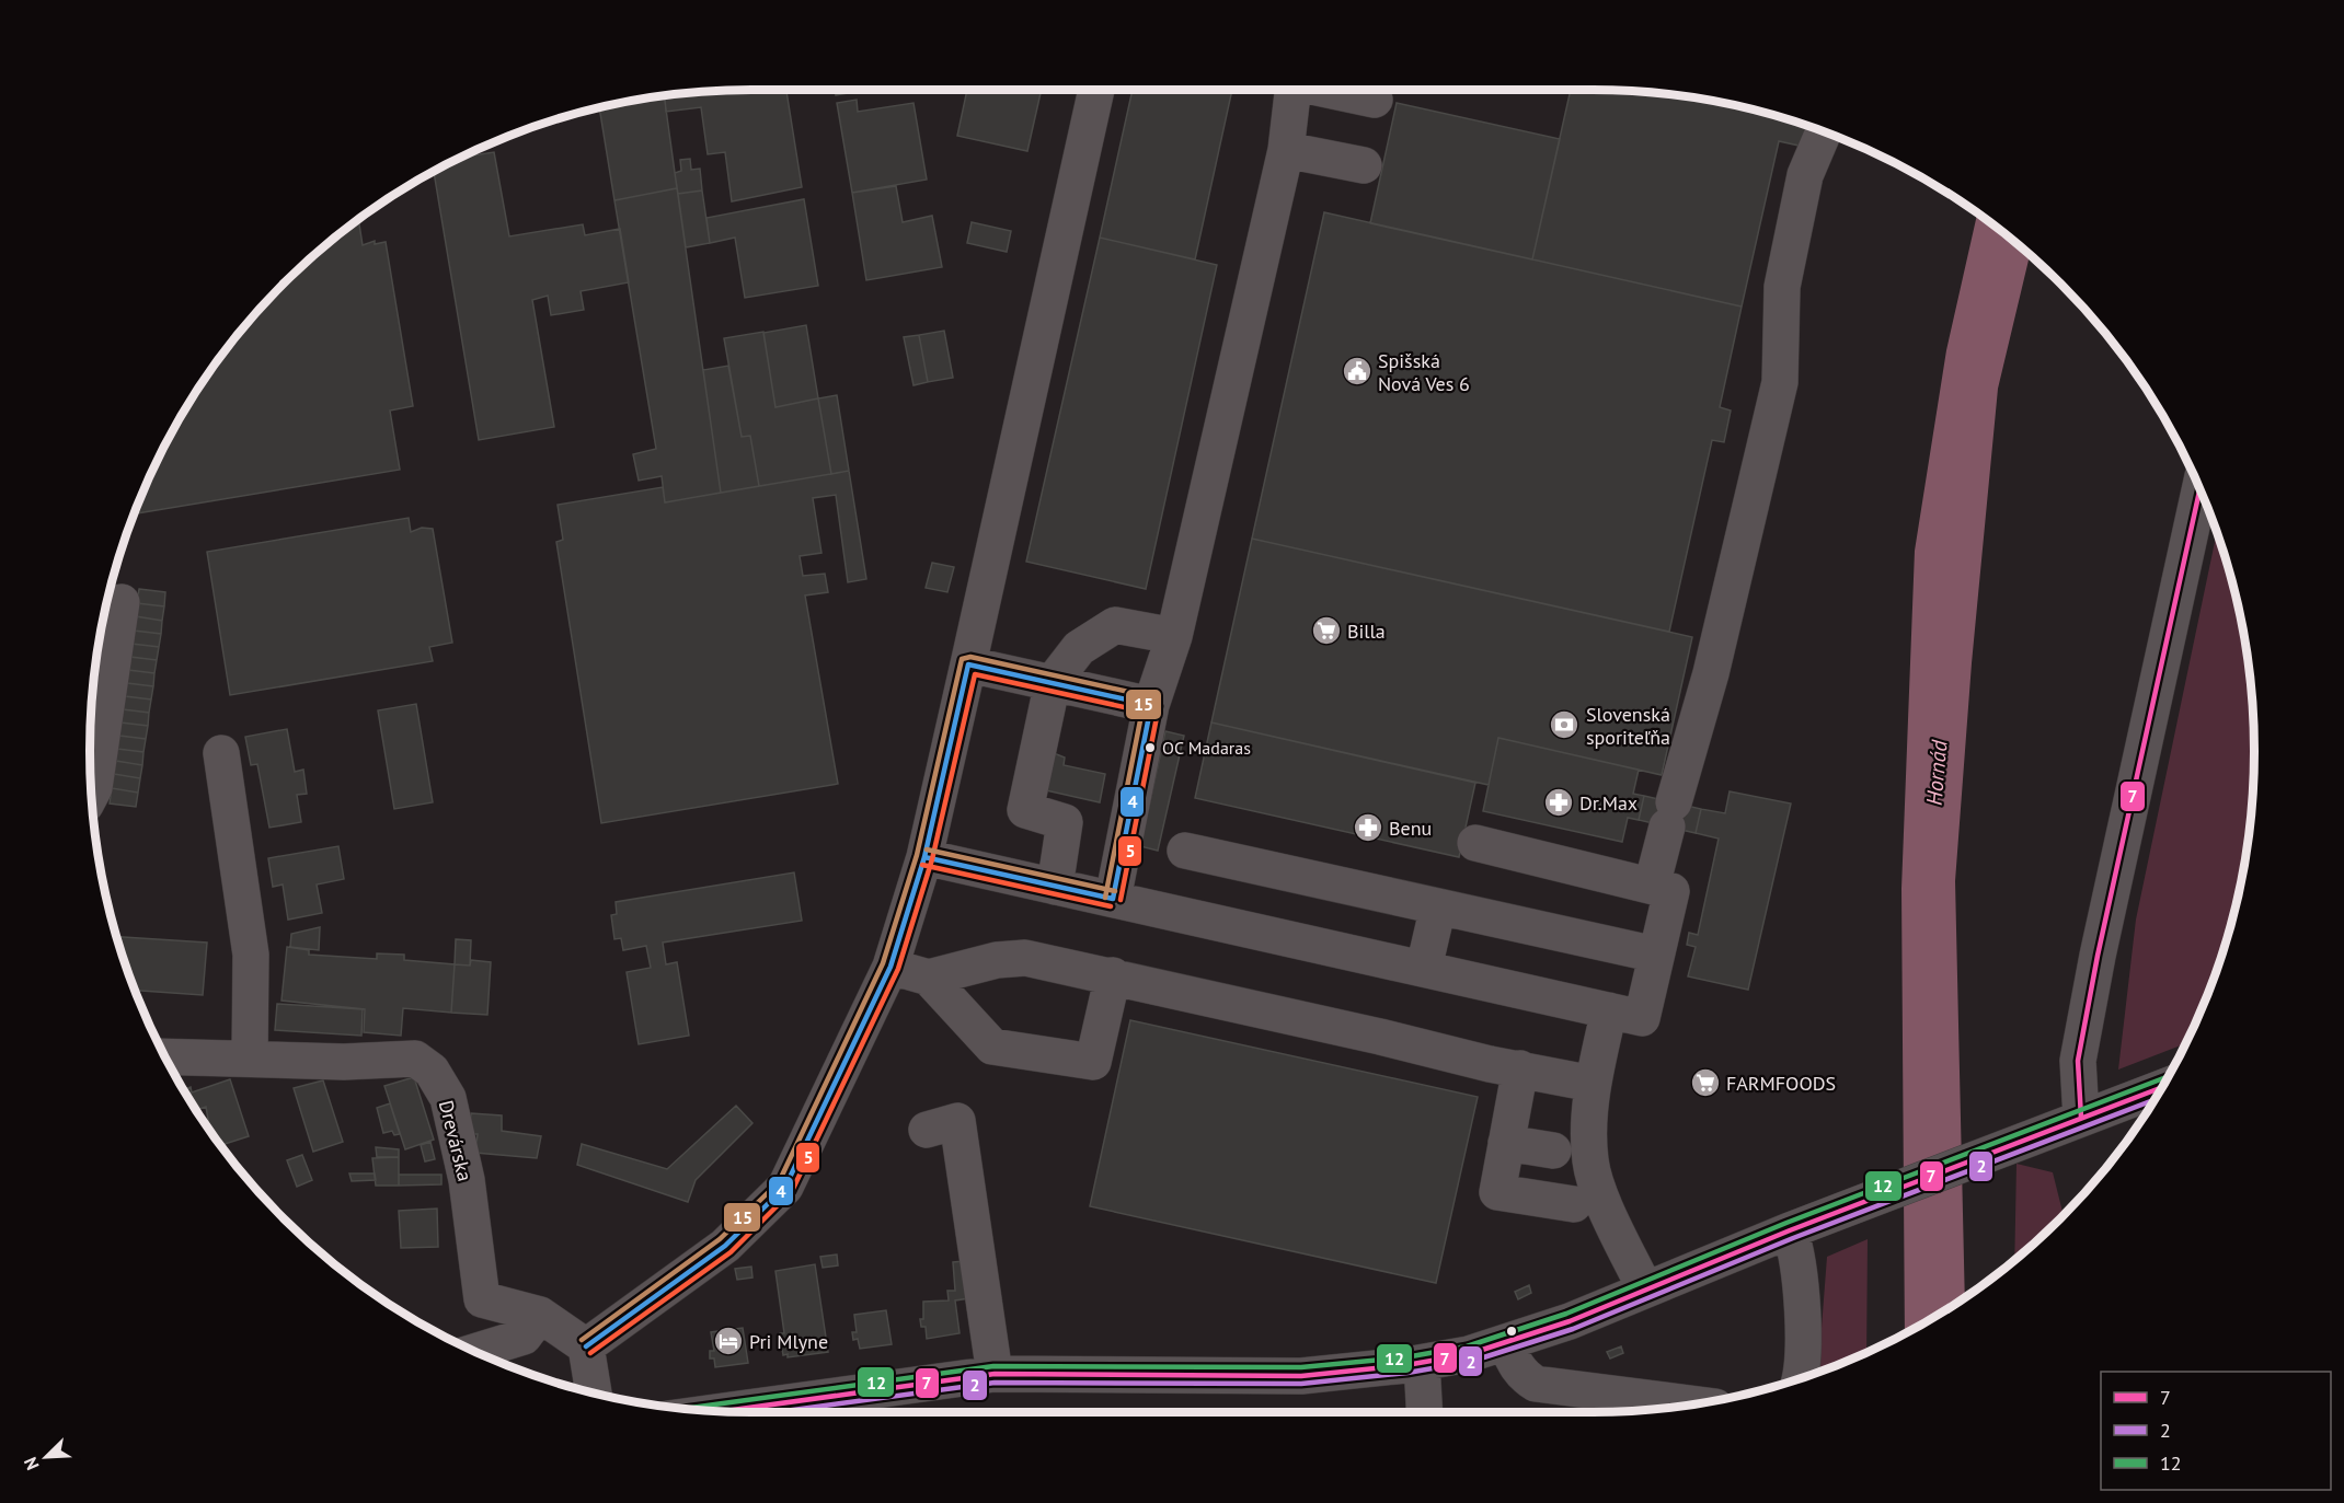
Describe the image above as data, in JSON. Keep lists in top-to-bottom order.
{
  "streets": {
    "street": ["Drevárska"]
  },
  "water": ["Hornád"],
  "places": {
    "public building": ["Spišská Nová Ves 6"],
    "supermarket": ["Billa", "FARMFOODS"],
    "bank": ["Slovenská sporiteľňa"],
    "other": ["OC Madaras"],
    "pharmacy": ["Dr.Max", "Benu"],
    "hotel": ["Pri Mlyne"]
  },
  "lines": [
    "transit line 7",
    "transit line 15",
    "transit line 4",
    "transit line 5",
    "transit line 12",
    "transit line 2"
  ],
  "legend": ["7", "2", "12"],
  "north": "bottom left"
}
